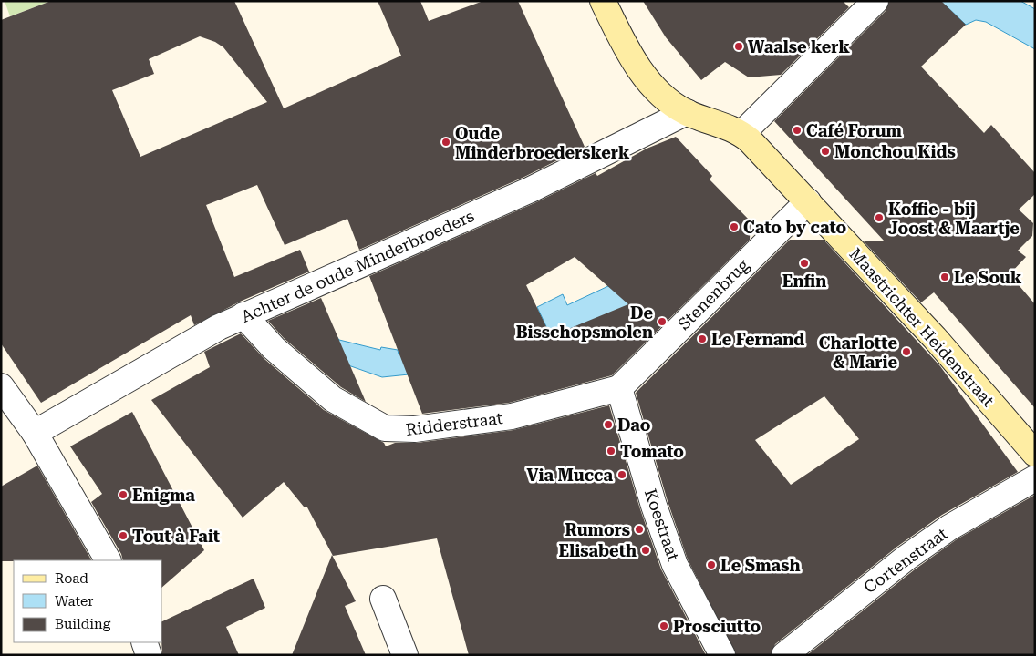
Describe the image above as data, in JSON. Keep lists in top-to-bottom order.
{
  "streets": {
    "street": [
      "Achter de oude Minderbroeders",
      "Stenenbrug",
      "Maastrichter Heidenstraat",
      "Ridderstraat",
      "Koestraat",
      "Cortenstraat"
    ]
  },
  "crossings": [
    ["Achter de oude Minderbroeders", "Ridderstraat"],
    ["Stenenbrug", "Maastrichter Heidenstraat"],
    ["Stenenbrug", "Ridderstraat"],
    ["Stenenbrug", "Koestraat"],
    ["Ridderstraat", "Koestraat"]
  ],
  "places": [
    "Waalse kerk",
    "Café Forum",
    "Oude Minderbroederskerk",
    "Monchou Kids",
    "Koffie - bij Joost & Maartje",
    "Cato by cato",
    "Enfin",
    "Le Souk",
    "De Bisschopsmolen",
    "Le Fernand",
    "Charlotte & Marie",
    "Dao",
    "Tomato",
    "Via Mucca",
    "Enigma",
    "Rumors",
    "Tout à Fait",
    "Elisabeth",
    "Le Smash",
    "Prosciutto"
  ],
  "legend": ["Road", "Water", "Building"]
}
